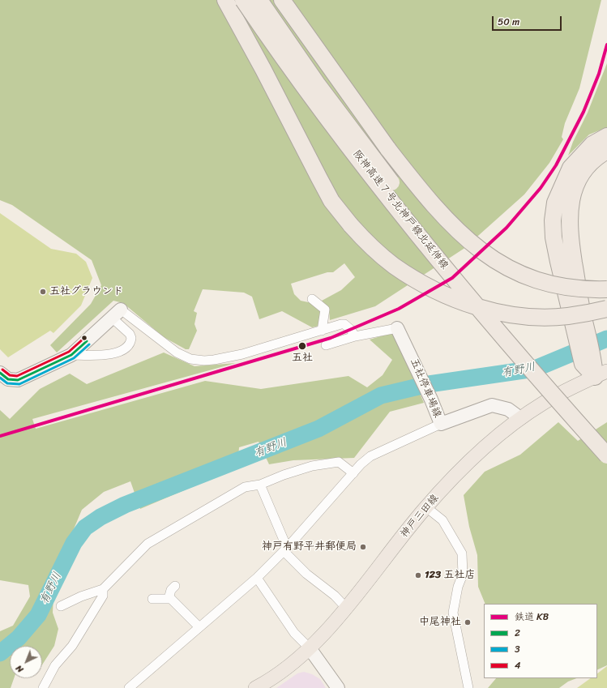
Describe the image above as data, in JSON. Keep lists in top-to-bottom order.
{
  "streets": {
    "highway": ["阪神高速７号北神戸線北延伸線"],
    "main road": ["五社停車場線", "神戸三田線"]
  },
  "crossings": [
    ["五社停車場線", "神戸三田線"]
  ],
  "water": ["有野川"],
  "places": [
    "五社グラウンド",
    "五社",
    "神戸有野平井郵便局",
    "123 五社店",
    "中尾神社"
  ],
  "lines": [
    "rail line KB",
    "transit line 4",
    "transit line 2",
    "transit line 3"
  ],
  "legend": [
    "鉄道 KB",
    "2",
    "3",
    "4"
  ],
  "scale_bar": "50 m",
  "north": "bottom left"
}
